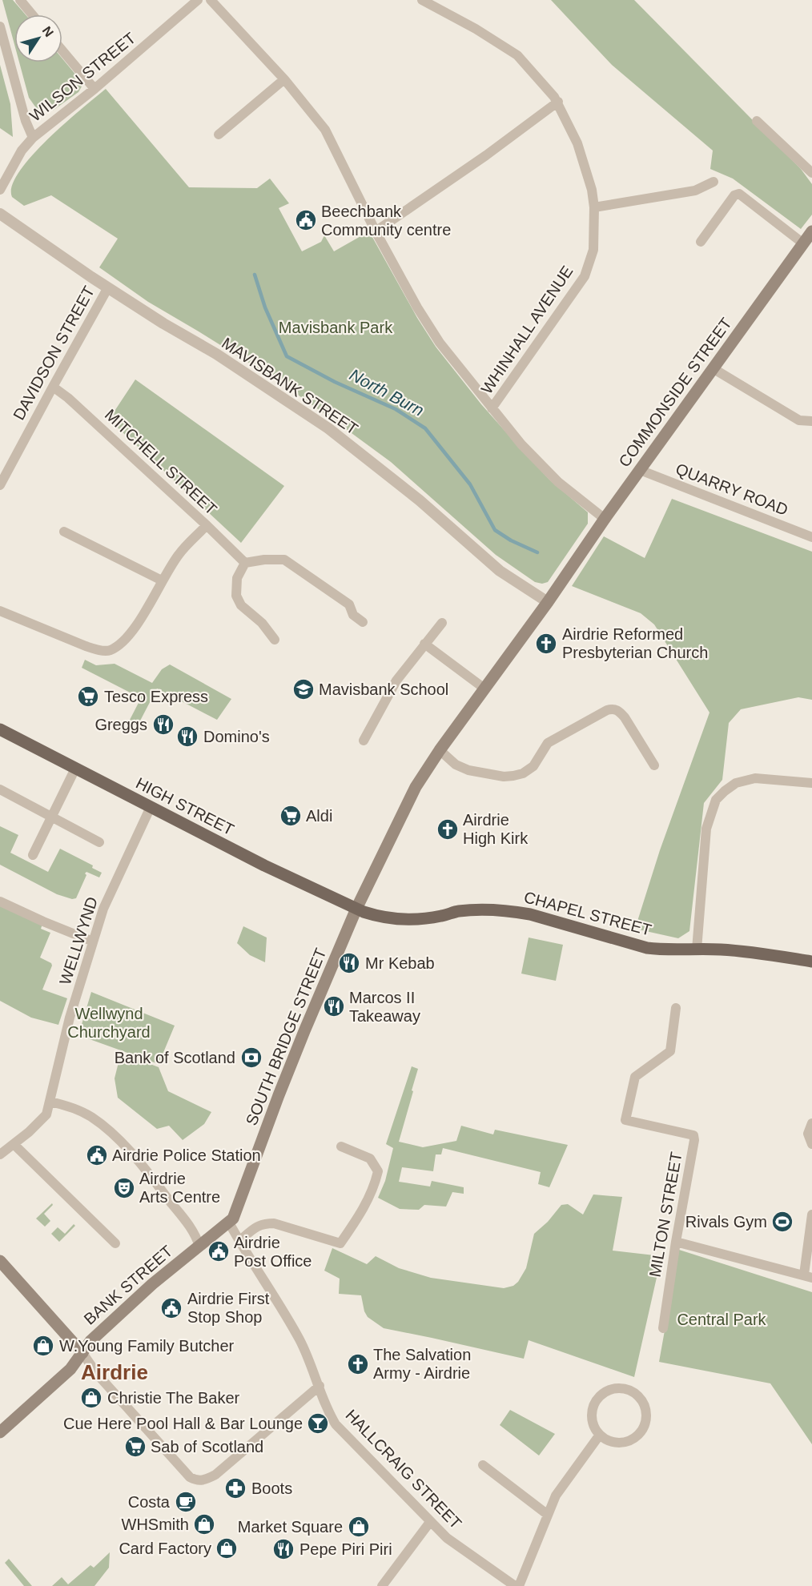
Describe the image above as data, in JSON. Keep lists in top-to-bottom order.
{
  "streets": {
    "main road": [
      "COMMONSIDE STREET",
      "HIGH STREET",
      "CHAPEL STREET",
      "SOUTH BRIDGE STREET",
      "BANK STREET"
    ],
    "street": [
      "WILSON STREET",
      "WHINHALL AVENUE",
      "DAVIDSON STREET",
      "MAVISBANK STREET",
      "MITCHELL STREET",
      "QUARRY ROAD",
      "WELLWYND",
      "MILTON STREET",
      "HALLCRAIG STREET"
    ]
  },
  "crossings": [
    ["DAVIDSON STREET", "MAVISBANK STREET"],
    ["DAVIDSON STREET", "MITCHELL STREET"],
    ["MAVISBANK STREET", "COMMONSIDE STREET"],
    ["COMMONSIDE STREET", "QUARRY ROAD"],
    ["COMMONSIDE STREET", "SOUTH BRIDGE STREET"],
    ["HIGH STREET", "CHAPEL STREET"],
    ["HIGH STREET", "WELLWYND"],
    ["HIGH STREET", "SOUTH BRIDGE STREET"],
    ["SOUTH BRIDGE STREET", "BANK STREET"],
    ["SOUTH BRIDGE STREET", "HALLCRAIG STREET"]
  ],
  "districts": ["Airdrie"],
  "water": ["North Burn"],
  "parks": ["Mavisbank Park", "Wellwynd Churchyard", "Central Park"],
  "places": {
    "public building": [
      "Beechbank Community centre",
      "Airdrie Police Station",
      "Airdrie Post Office",
      "Airdrie First Stop Shop"
    ],
    "church": ["Airdrie Reformed Presbyterian Church", "Airdrie High Kirk", "The Salvation Army - Airdrie"],
    "school or university": ["Mavisbank School"],
    "supermarket": ["Tesco Express", "Aldi", "Sab of Scotland"],
    "restaurant": [
      "Greggs",
      "Domino's",
      "Mr Kebab",
      "Marcos II Takeaway",
      "Pepe Piri Piri"
    ],
    "bank": ["Bank of Scotland"],
    "theatre": ["Airdrie Arts Centre"],
    "sports": ["Rivals Gym"],
    "shop": [
      "W.Young Family Butcher",
      "Christie The Baker",
      "WHSmith",
      "Market Square",
      "Card Factory"
    ],
    "bar": ["Cue Here Pool Hall & Bar Lounge"],
    "pharmacy": ["Boots"],
    "cafe": ["Costa"]
  },
  "north": "top right"
}
